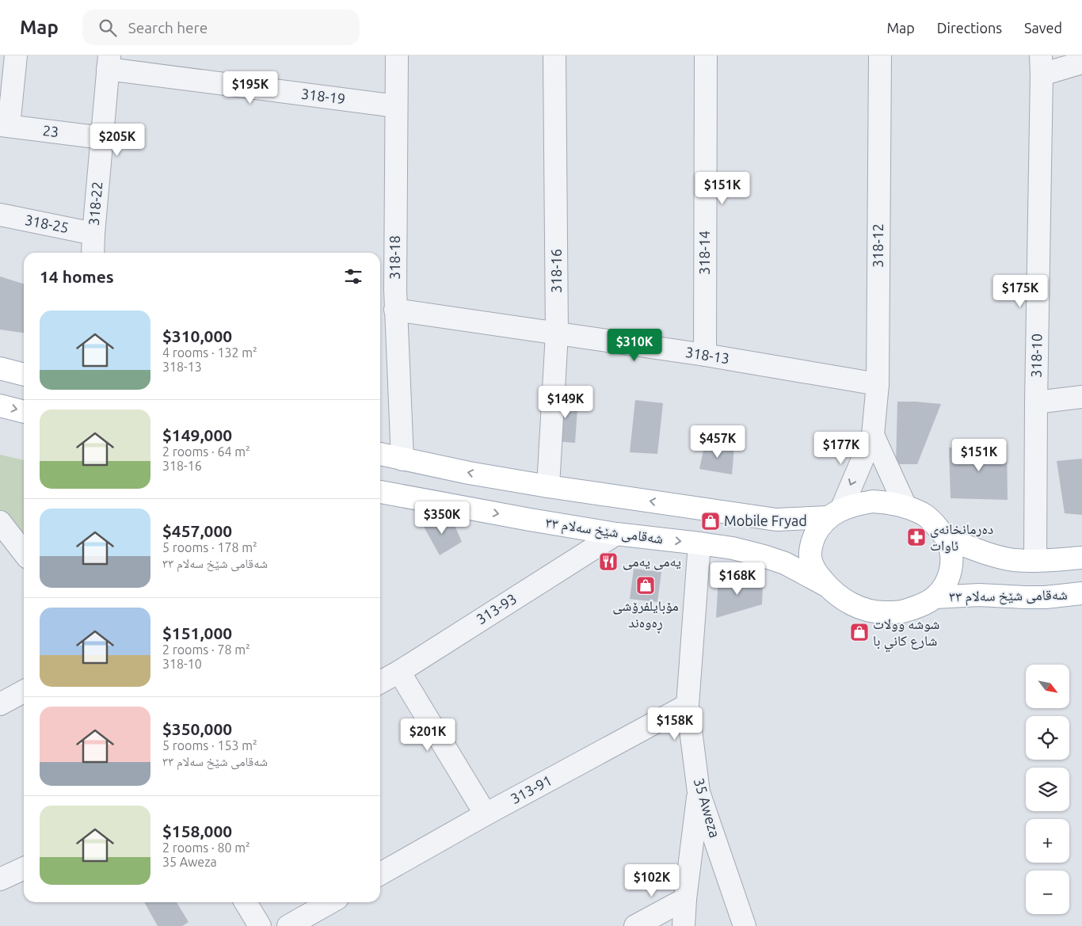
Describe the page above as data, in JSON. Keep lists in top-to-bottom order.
{
  "streets": {
    "main road": ["شەقامی شێخ سەلام ٣٣"],
    "street": [
      "318-19",
      "23",
      "318-22",
      "318-25",
      "318-12",
      "318-14",
      "318-18",
      "318-16",
      "318-13",
      "318-10",
      "313-93",
      "313-91",
      "35 Aweza"
    ]
  },
  "crossings": [
    ["318-19", "318-22"],
    ["318-19", "318-18"],
    ["23", "318-22"],
    ["318-22", "318-25"],
    ["318-12", "318-13"],
    ["318-12", "شەقامی شێخ سەلام ٣٣"],
    ["318-14", "318-13"],
    ["318-18", "318-13"],
    ["318-18", "شەقامی شێخ سەلام ٣٣"],
    ["318-16", "318-13"],
    ["318-16", "شەقامی شێخ سەلام ٣٣"],
    ["شەقامی شێخ سەلام ٣٣", "313-93"],
    ["شەقامی شێخ سەلام ٣٣", "35 Aweza"],
    ["313-91", "35 Aweza"]
  ],
  "places": {
    "shop": ["Mobile Fryad", "مۆبایلفرۆشی ڕەوەند", "شوشه وولات شارع كاني با"],
    "pharmacy": ["دەرمانخانەی ئاوات"],
    "restaurant": ["یەمی یەمی"]
  },
  "north": "bottom right",
  "page": {
    "header": "Map",
    "search": "Search here",
    "nav": ["Map", "Directions", "Saved"],
    "price": [
      "$195K",
      "$205K",
      "$151K",
      "$175K",
      "$310K",
      "$149K",
      "$457K",
      "$177K",
      "$151K",
      "$350K",
      "$168K",
      "$158K",
      "$201K",
      "$102K"
    ],
    "heading": "14 homes",
    "list": [
      {
        "name": "$310,000",
        "note": "4 rooms · 132 m² · 318-13"
      },
      {
        "name": "$149,000",
        "note": "2 rooms · 64 m² · 318-16"
      },
      {
        "name": "$457,000",
        "note": "5 rooms · 178 m² · شەقامی شێخ سەلام ٣٣"
      },
      {
        "name": "$151,000",
        "note": "2 rooms · 78 m² · 318-10"
      },
      {
        "name": "$350,000",
        "note": "5 rooms · 153 m² · شەقامی شێخ سەلام ٣٣"
      },
      {
        "name": "$158,000",
        "note": "2 rooms · 80 m² · 35 Aweza"
      }
    ],
    "map_buttons": ["+", "−"]
  }
}
